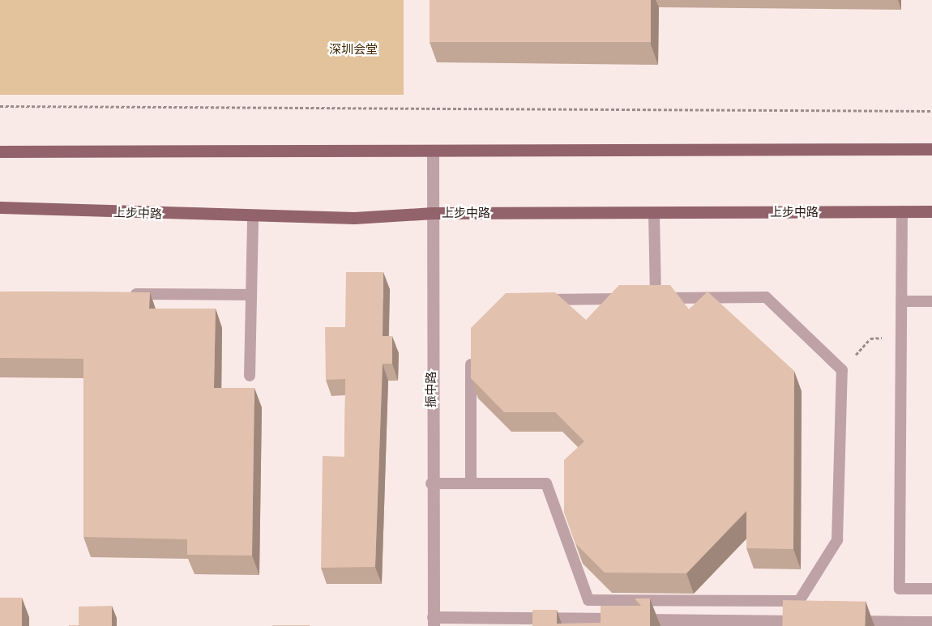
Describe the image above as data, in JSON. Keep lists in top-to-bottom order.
{
  "streets": {
    "main road": ["上步中路"],
    "street": ["振中路"]
  },
  "crossings": [
    ["上步中路", "振中路"]
  ],
  "parks": ["深圳会堂"]
}
